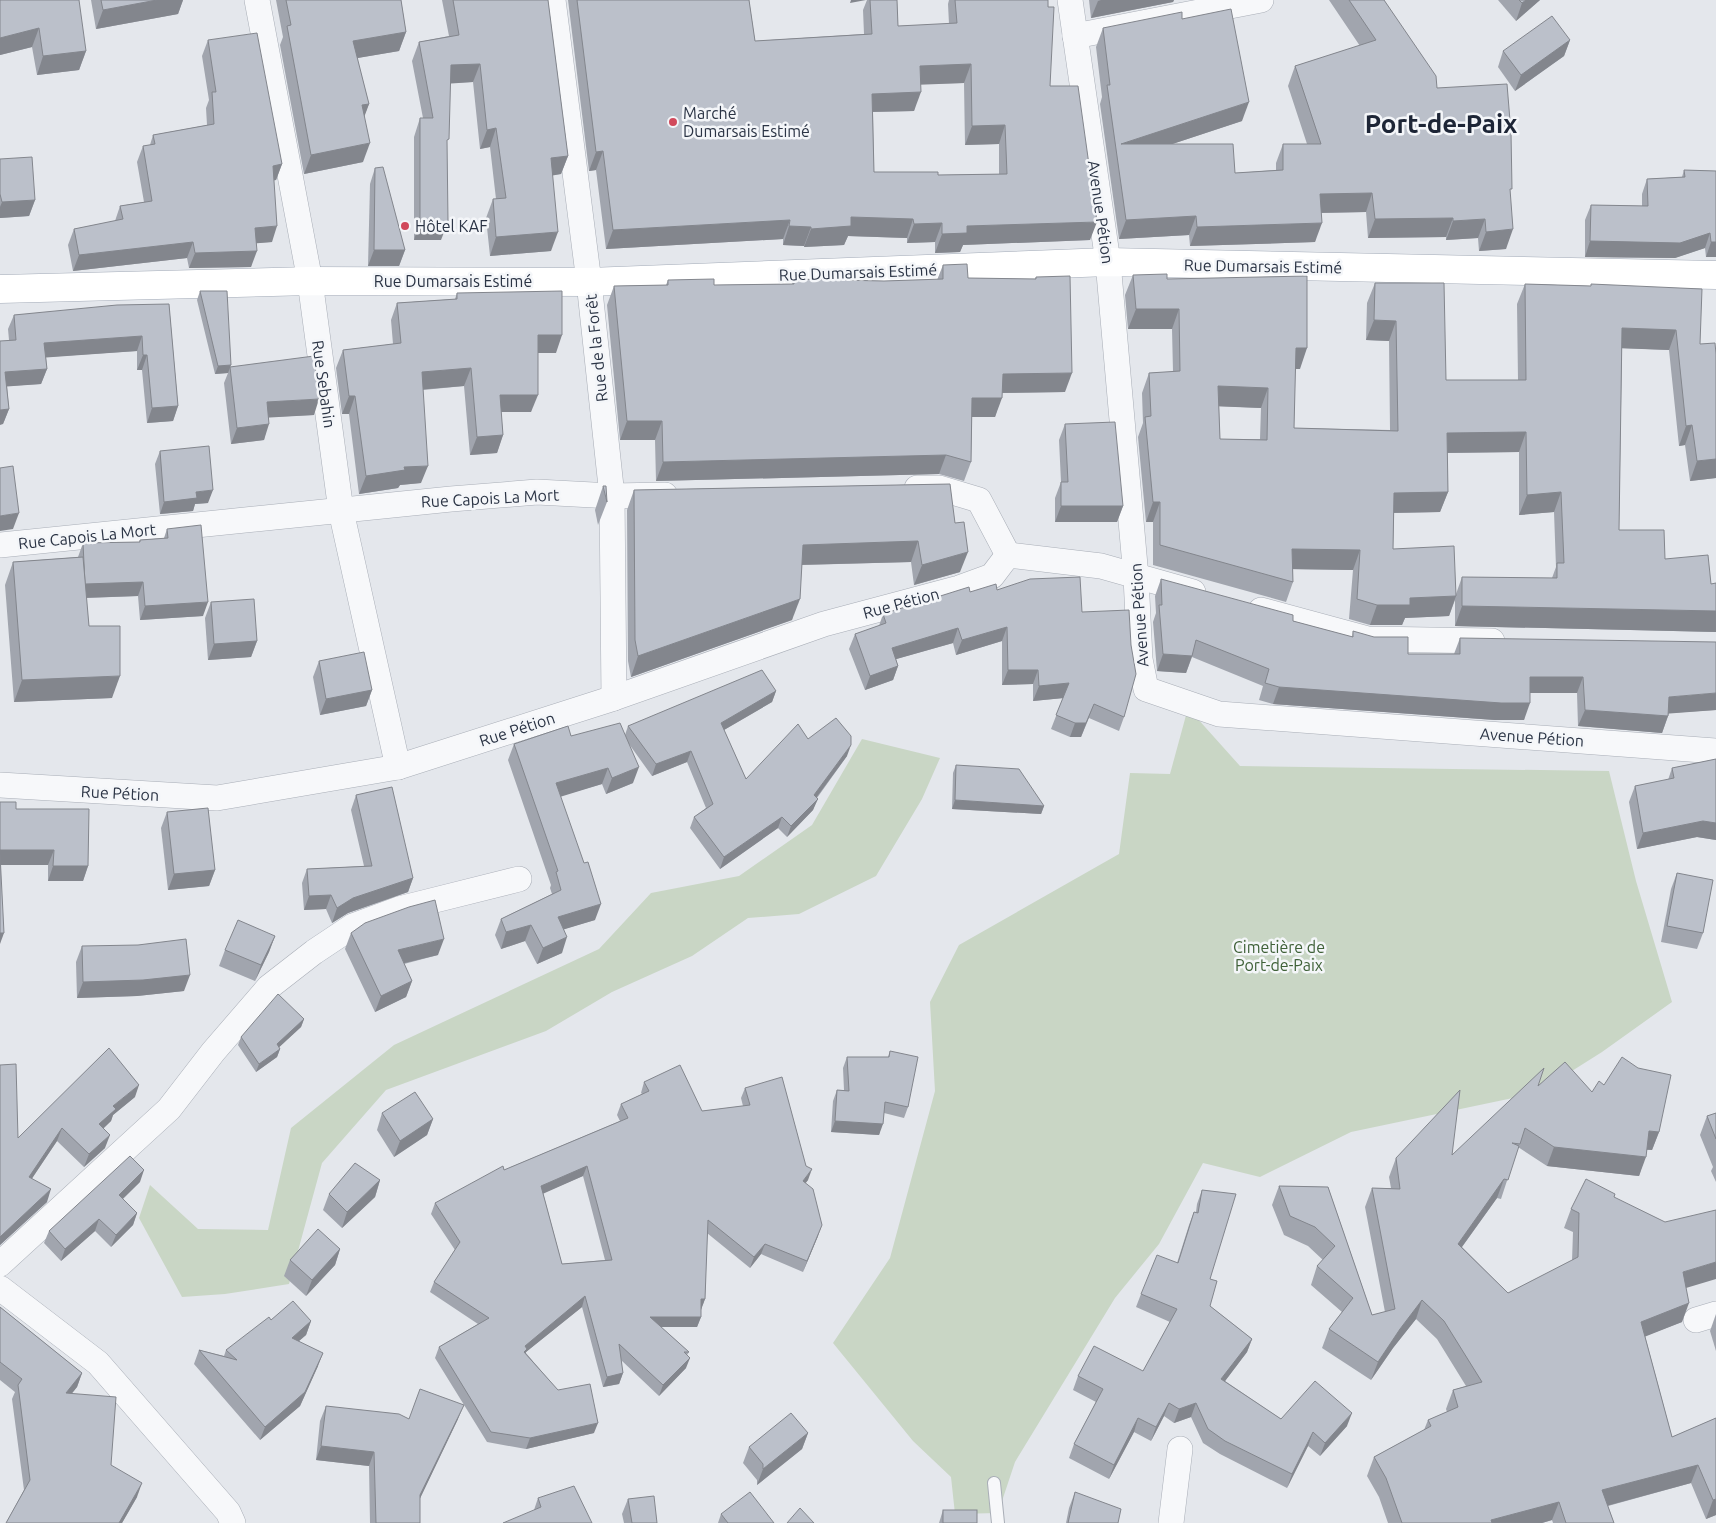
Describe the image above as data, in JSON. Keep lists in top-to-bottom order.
{
  "streets": {
    "main road": ["Rue Dumarsais Estimé"],
    "street": [
      "Avenue Pétion",
      "Rue de la Forêt",
      "Rue Sebahin",
      "Rue Capois La Mort",
      "Rue Pétion"
    ]
  },
  "crossings": [
    ["Avenue Pétion", "Rue Dumarsais Estimé"],
    ["Rue Dumarsais Estimé", "Rue de la Forêt"],
    ["Rue Dumarsais Estimé", "Rue Sebahin"],
    ["Rue de la Forêt", "Rue Capois La Mort"],
    ["Rue de la Forêt", "Rue Pétion"],
    ["Rue Sebahin", "Rue Capois La Mort"],
    ["Rue Sebahin", "Rue Pétion"]
  ],
  "districts": ["Port-de-Paix"],
  "parks": ["Cimetière de Port-de-Paix"],
  "places": ["Marché Dumarsais Estimé", "Hôtel KAF"]
}
